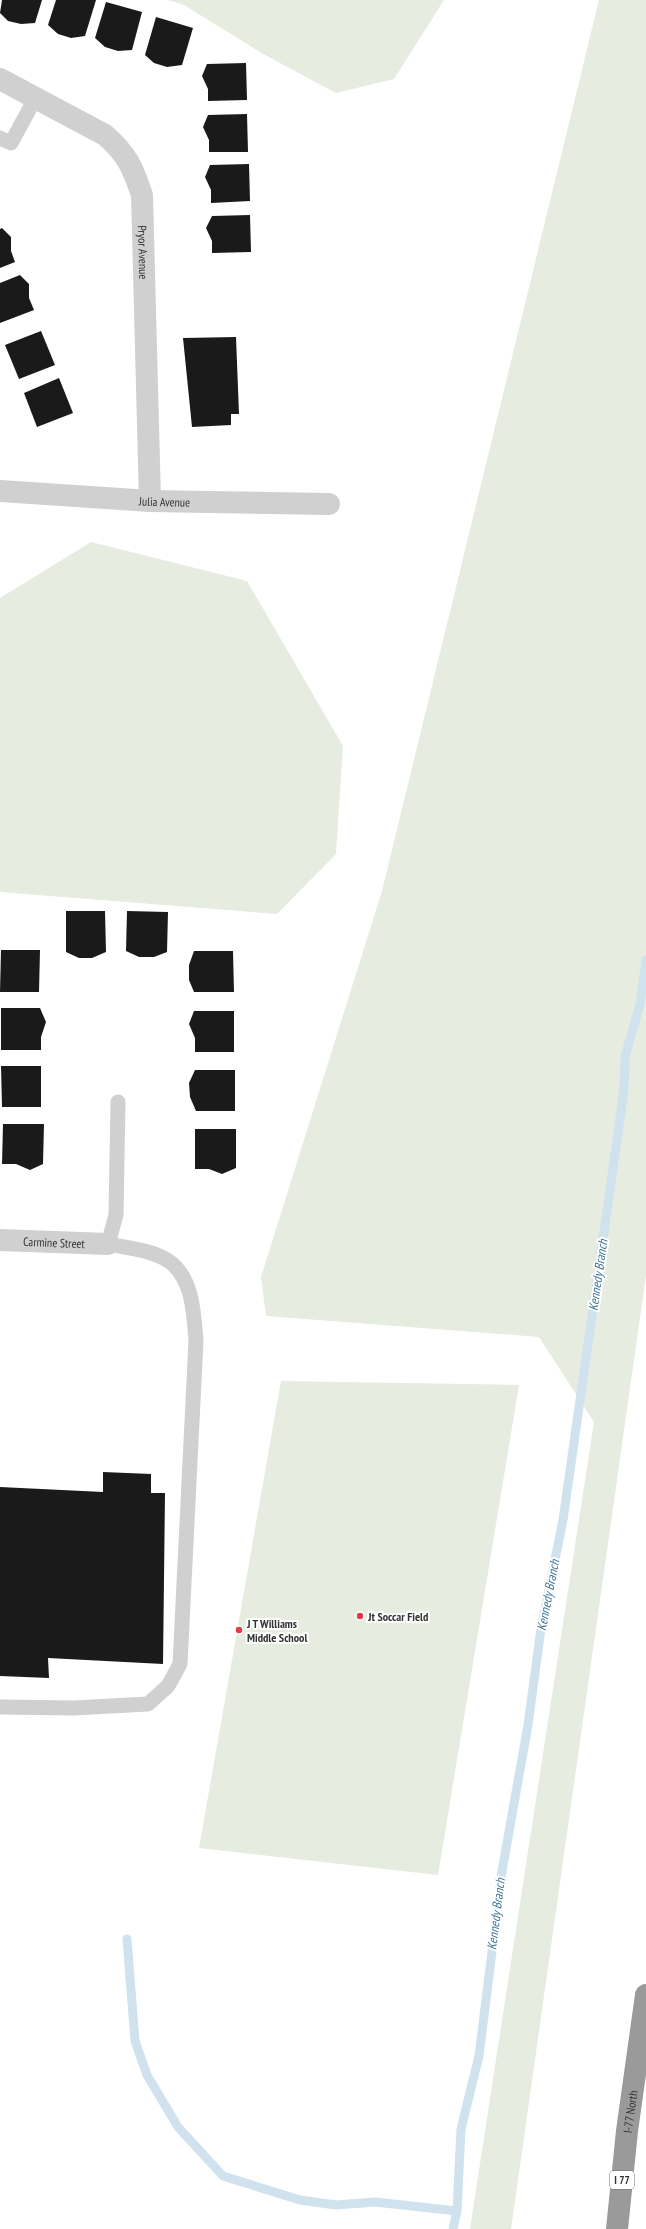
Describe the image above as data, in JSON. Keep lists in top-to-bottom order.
{
  "streets": {
    "highway": ["I-77 North", "I 77"],
    "street": ["Pryor Avenue", "Julia Avenue", "Carmine Street"]
  },
  "crossings": [
    ["Pryor Avenue", "Julia Avenue"]
  ],
  "water": ["Kennedy Branch"],
  "places": ["Jt Soccar Field", "J T Williams Middle School"]
}
